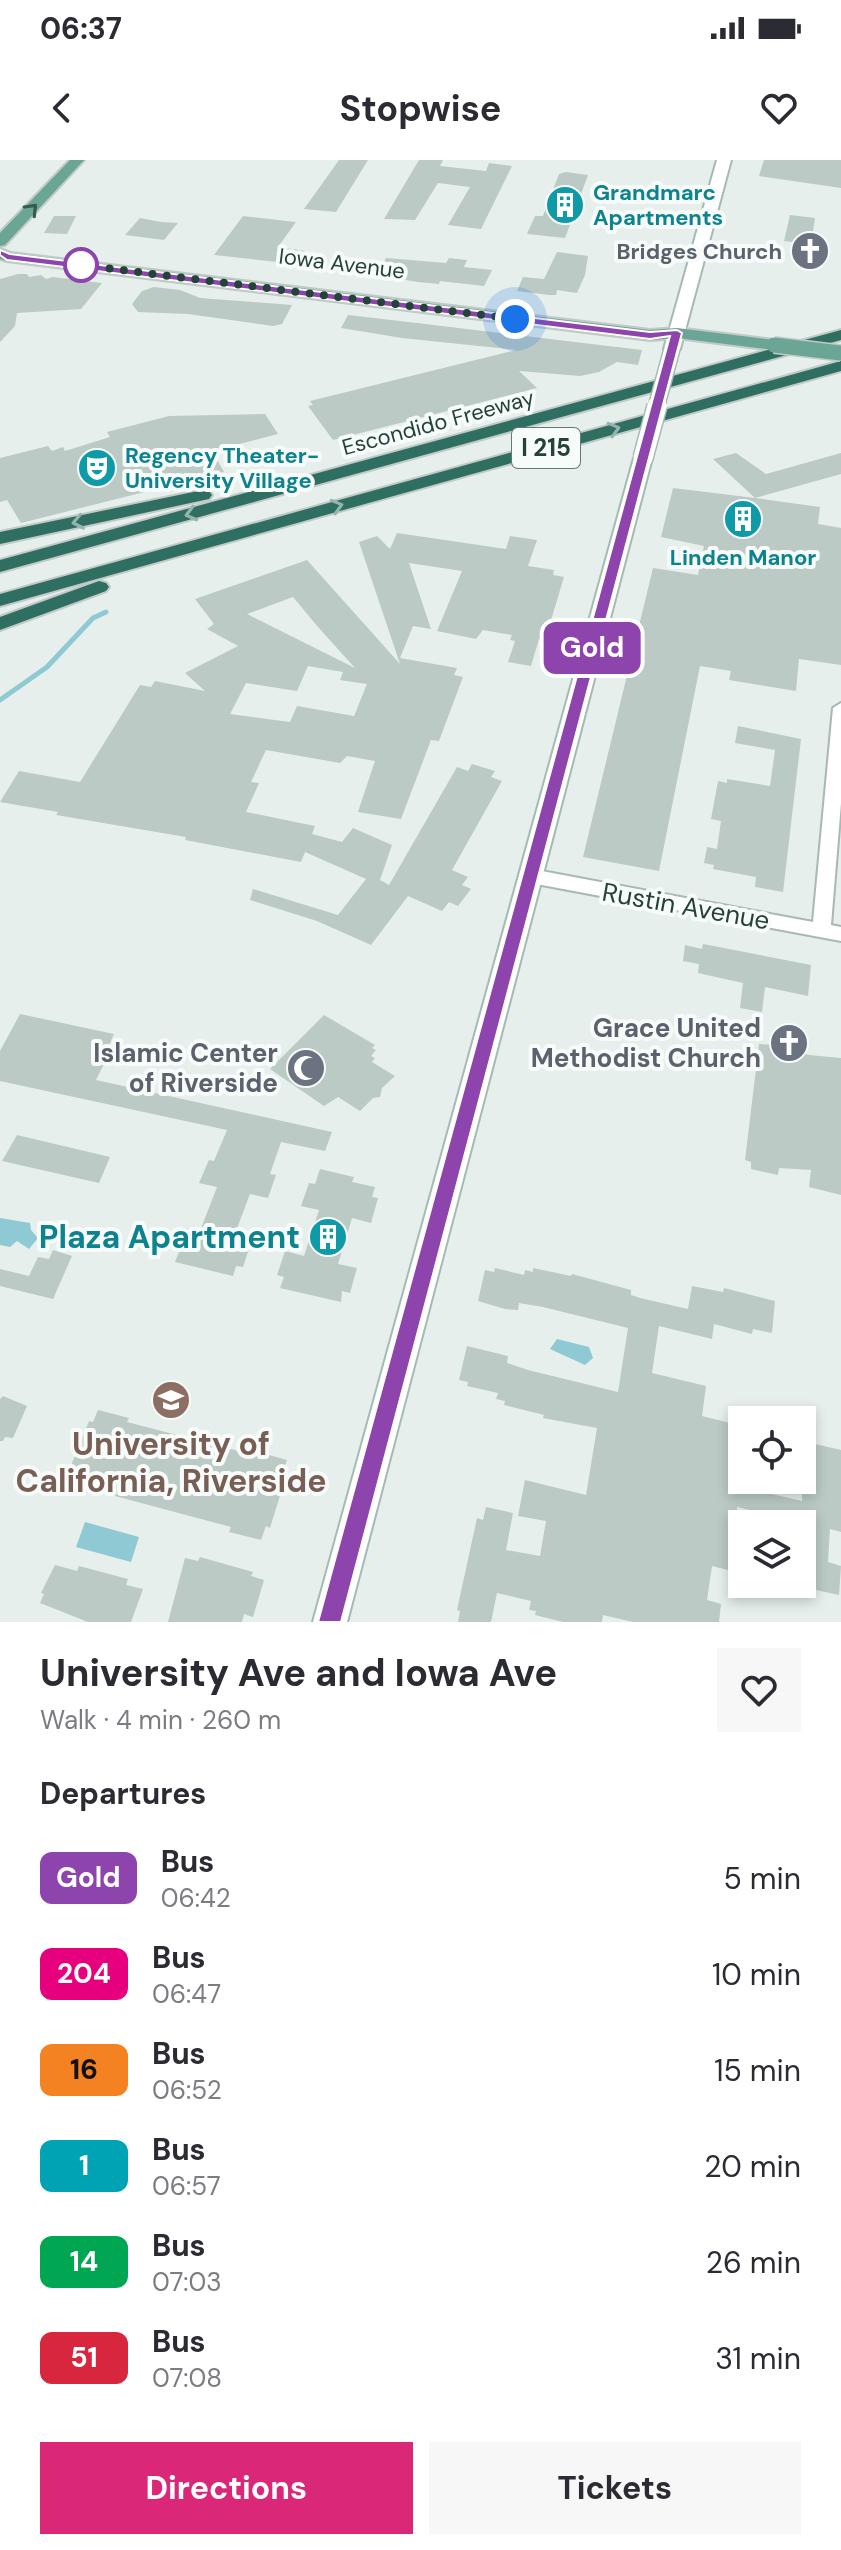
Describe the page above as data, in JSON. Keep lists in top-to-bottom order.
{
  "streets": {
    "highway": ["Escondido Freeway", "I 215"],
    "main road": ["Iowa Avenue"],
    "street": ["Rustin Avenue"]
  },
  "places": {
    "building": ["Grandmarc Apartments", "Linden Manor", "Plaza Apartment"],
    "church": ["Bridges Church", "Grace United Methodist Church"],
    "theatre": ["Regency Theater- University Village"],
    "mosque": ["Islamic Center of Riverside"],
    "school or university": ["University of California, Riverside"]
  },
  "lines": ["bus line Gold"],
  "page": {
    "status": "06:37",
    "header": "Stopwise",
    "on_map": "Gold",
    "heading": [
      ["University Ave and Iowa Ave", "Walk · 4 min · 260 m"],
      "Departures"
    ],
    "list": [
      {
        "mark": "Gold",
        "name": "Bus",
        "note": "06:42",
        "value": "5 min"
      },
      {
        "mark": "204",
        "name": "Bus",
        "note": "06:47",
        "value": "10 min"
      },
      {
        "mark": "16",
        "name": "Bus",
        "note": "06:52",
        "value": "15 min"
      },
      {
        "mark": "1",
        "name": "Bus",
        "note": "06:57",
        "value": "20 min"
      },
      {
        "mark": "14",
        "name": "Bus",
        "note": "07:03",
        "value": "26 min"
      },
      {
        "mark": "51",
        "name": "Bus",
        "note": "07:08",
        "value": "31 min"
      }
    ],
    "buttons": ["Directions", "Tickets"]
  }
}
